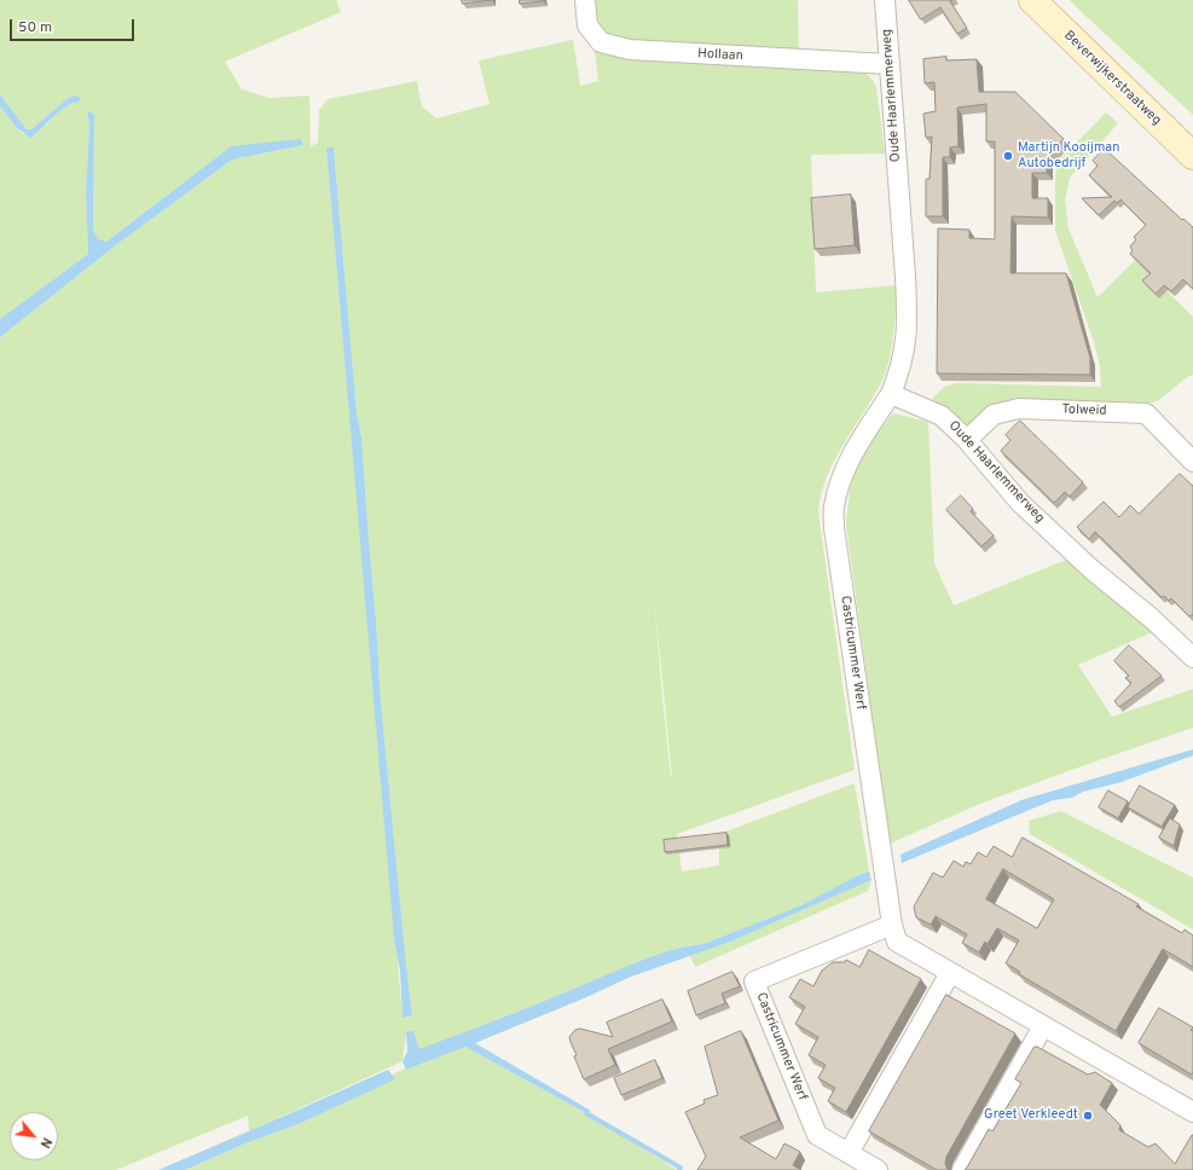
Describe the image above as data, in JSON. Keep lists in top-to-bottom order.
{
  "streets": {
    "main road": ["Beverwijkerstraatweg"],
    "street": [
      "Hollaan",
      "Oude Haarlemmerweg",
      "Tolweid",
      "Castricummer Werf"
    ]
  },
  "crossings": [
    ["Hollaan", "Oude Haarlemmerweg"],
    ["Oude Haarlemmerweg", "Tolweid"],
    ["Oude Haarlemmerweg", "Castricummer Werf"]
  ],
  "places": ["Martijn Kooijman Autobedrijf", "Greet Verkleedt"],
  "scale_bar": "50 m",
  "north": "bottom right"
}
